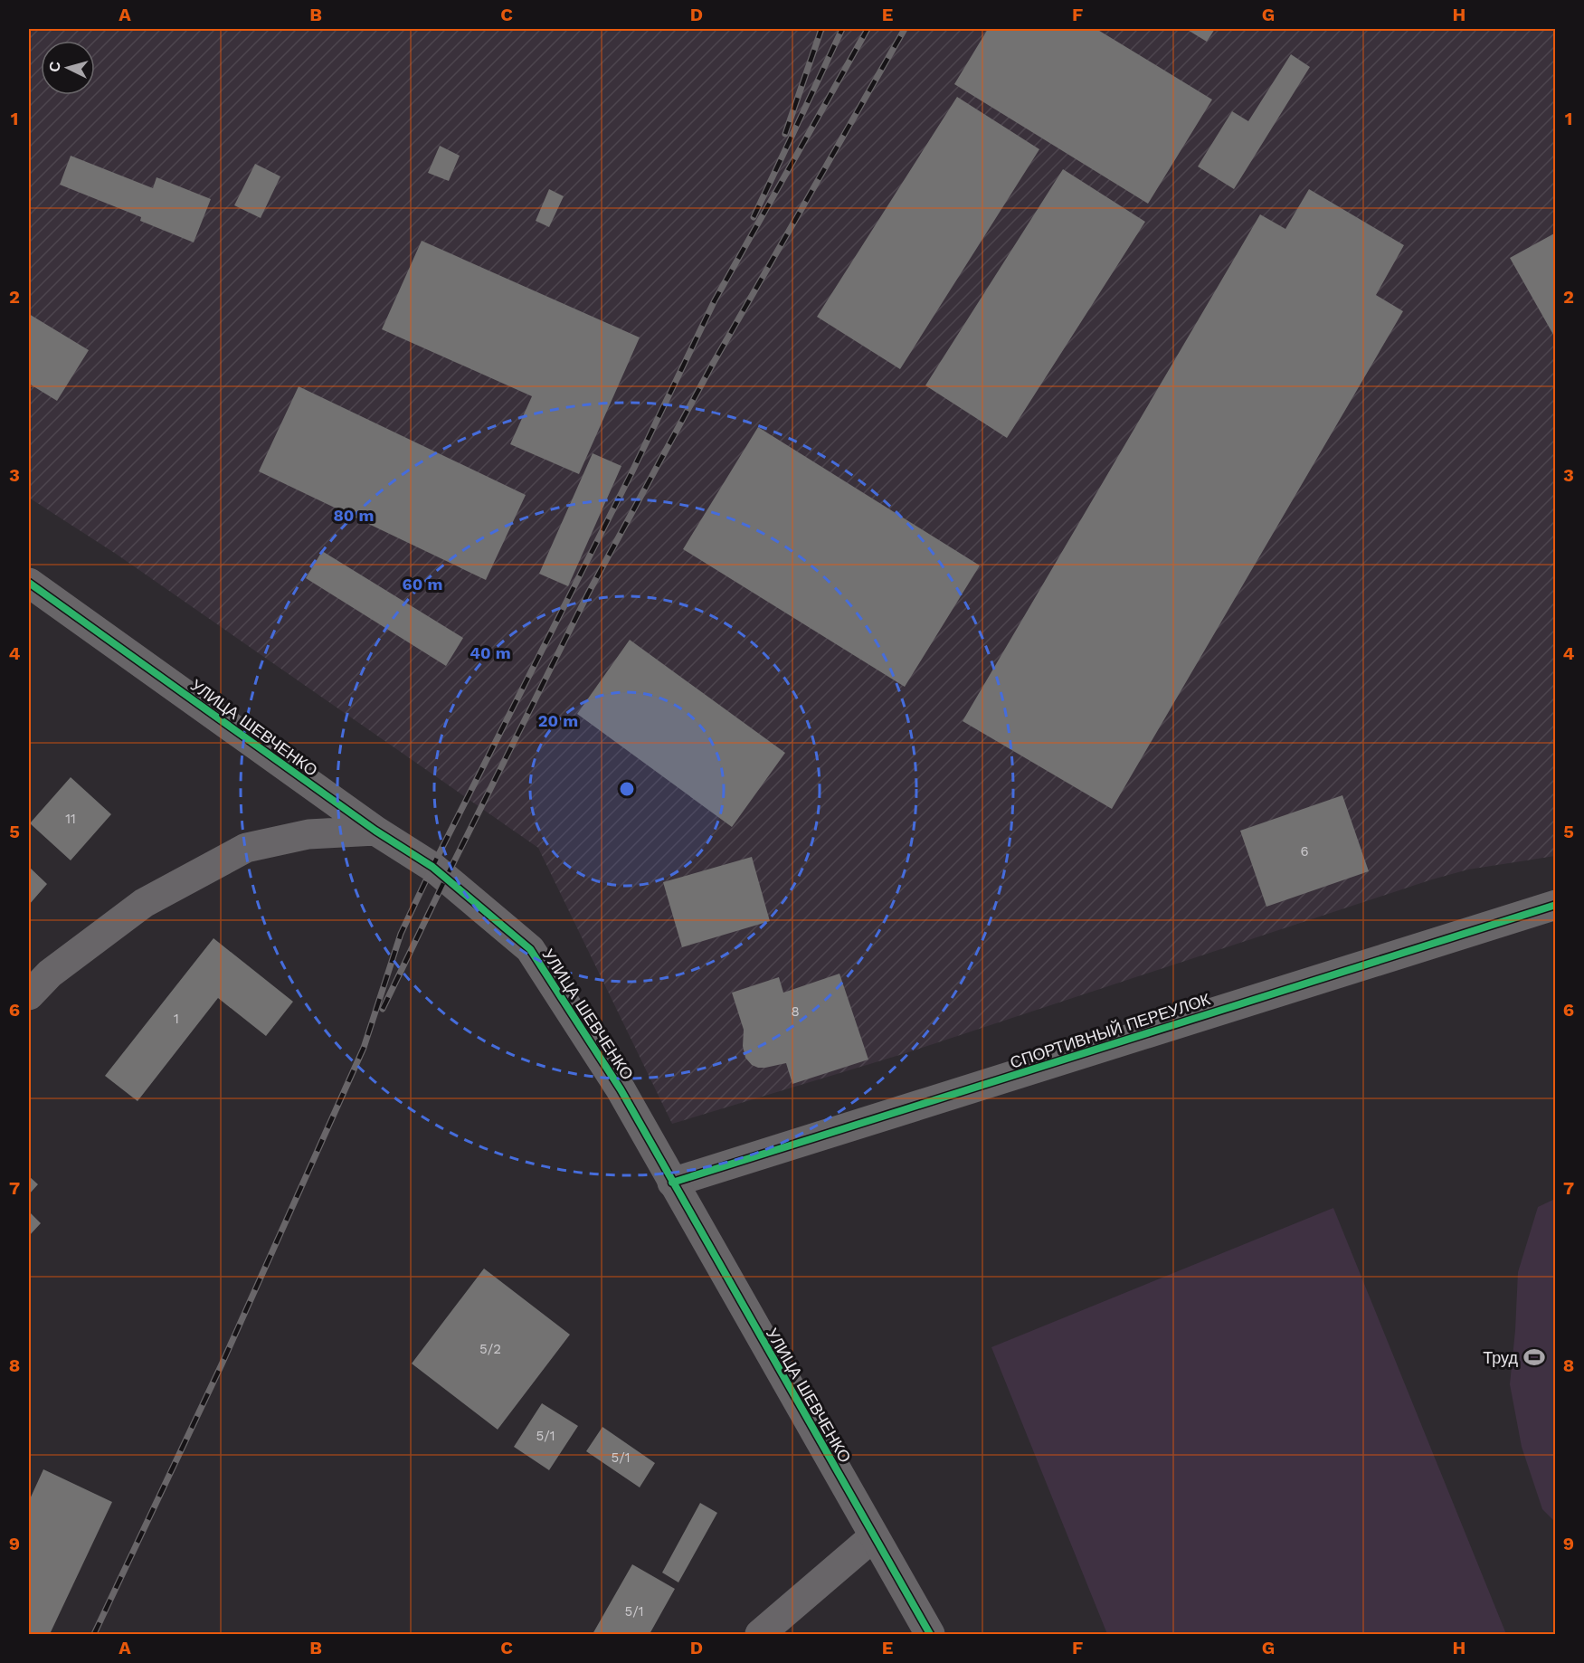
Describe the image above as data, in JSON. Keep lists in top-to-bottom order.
{
  "streets": {
    "street": ["УЛИЦА ШЕВЧЕНКО", "СПОРТИВНЫЙ ПЕРЕУЛОК"]
  },
  "crossings": [
    ["УЛИЦА ШЕВЧЕНКО", "СПОРТИВНЫЙ ПЕРЕУЛОК"]
  ],
  "places": {
    "sports": ["Труд"]
  },
  "house_numbers": [
    "11",
    "6",
    "8",
    "1",
    "5/2",
    "5/1",
    "5/1",
    "5/1"
  ],
  "north": "left",
  "grid": {
    "columns": [
      "A",
      "B",
      "C",
      "D",
      "E",
      "F",
      "G",
      "H"
    ],
    "rows": [
      "1",
      "2",
      "3",
      "4",
      "5",
      "6",
      "7",
      "8",
      "9"
    ]
  },
  "rings": [
    "80 m",
    "60 m",
    "40 m",
    "20 m"
  ]
}
